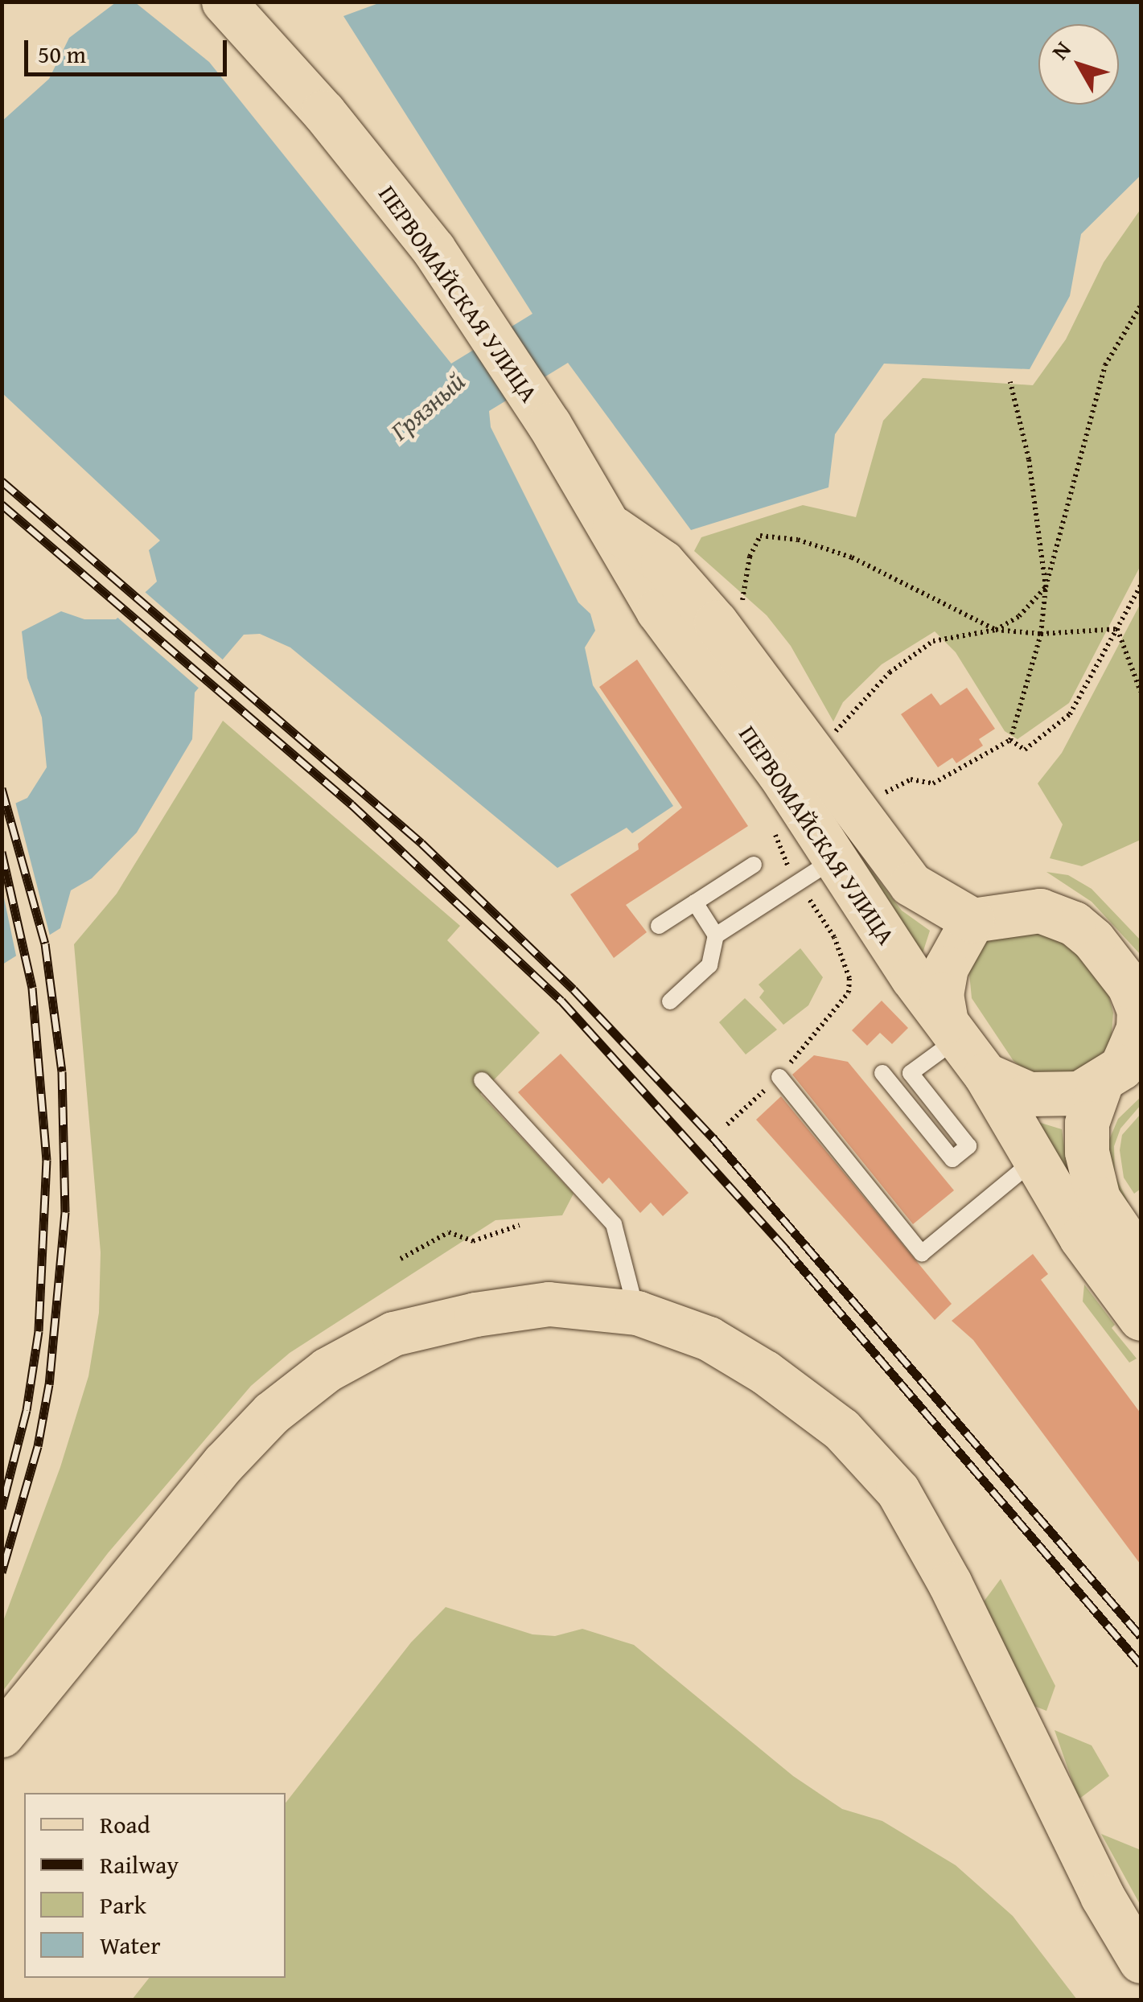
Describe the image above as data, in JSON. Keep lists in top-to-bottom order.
{
  "streets": {
    "main road": ["ПЕРВОМАЙСКАЯ УЛИЦА"]
  },
  "water": ["Грязный"],
  "legend": [
    "Road",
    "Railway",
    "Park",
    "Water"
  ],
  "scale_bar": "50 m",
  "north": "top left"
}
